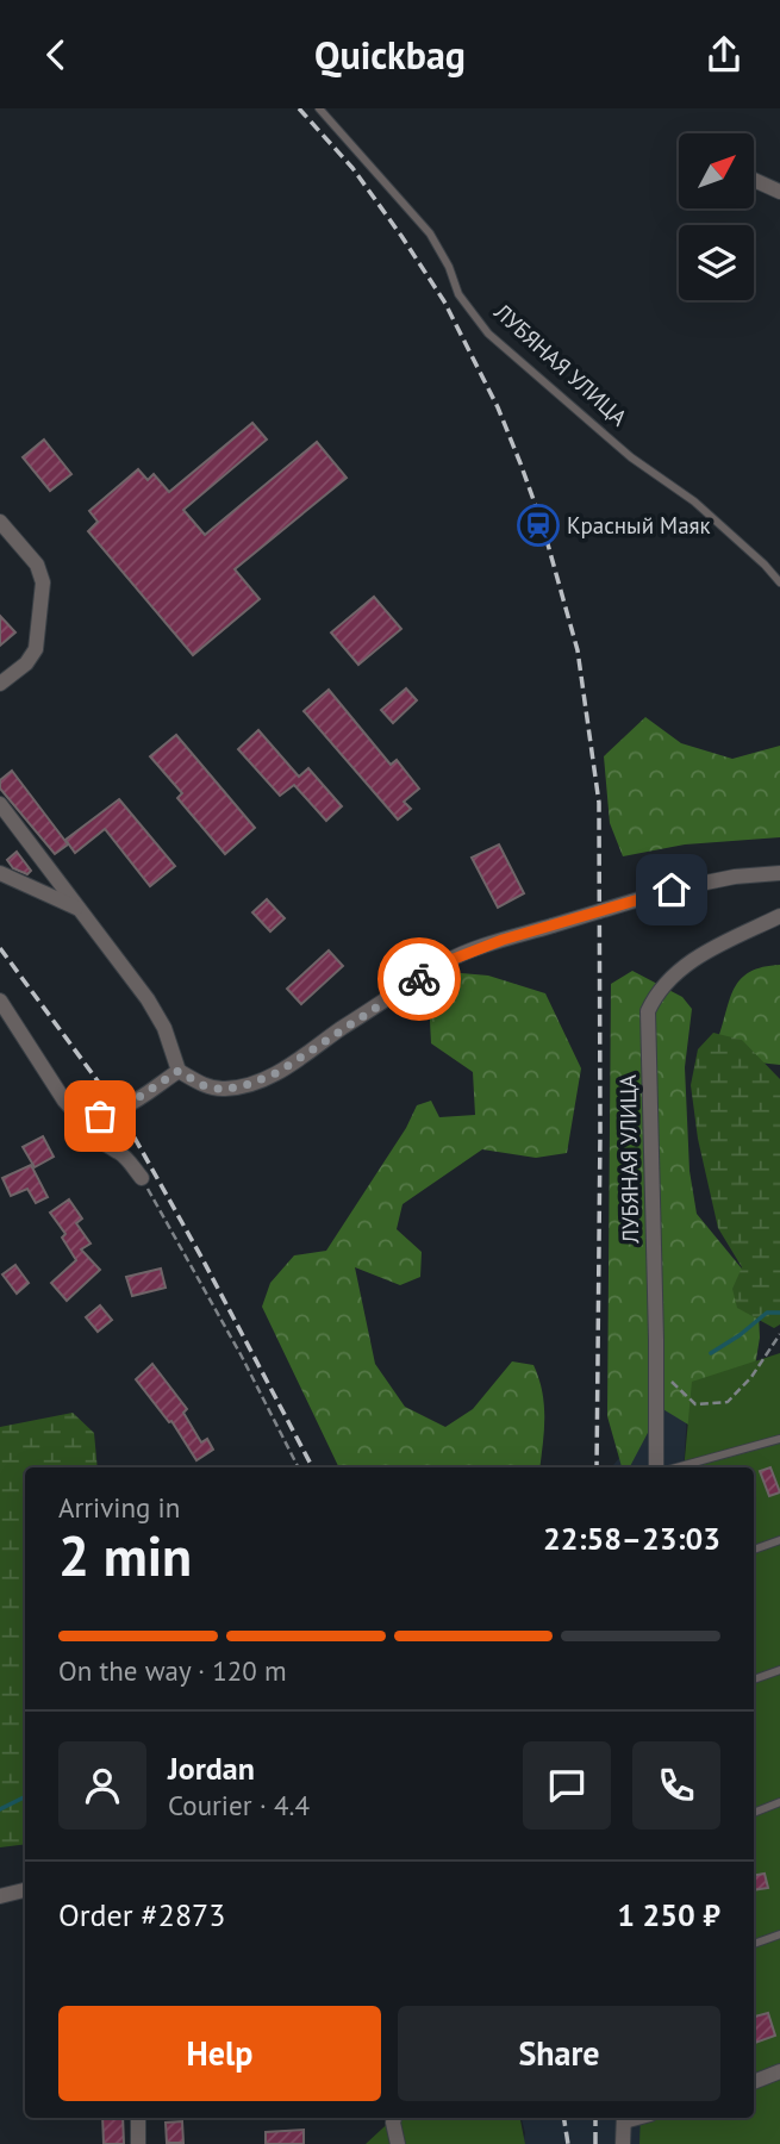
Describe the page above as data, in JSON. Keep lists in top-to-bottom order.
{
  "streets": {
    "street": ["ЛУБЯНАЯ УЛИЦА"]
  },
  "places": {
    "station": ["Красный Маяк"]
  },
  "north": "top right",
  "page": {
    "header": "Quickbag",
    "heading": ["2 min", "Arriving in", "22:58–23:03"],
    "panel": [
      "Jordan",
      "Courier · 4.4",
      "Order #2873",
      "1 250 ₽"
    ],
    "bar": "On the way · 120 m",
    "buttons": ["Help", "Share"]
  }
}
